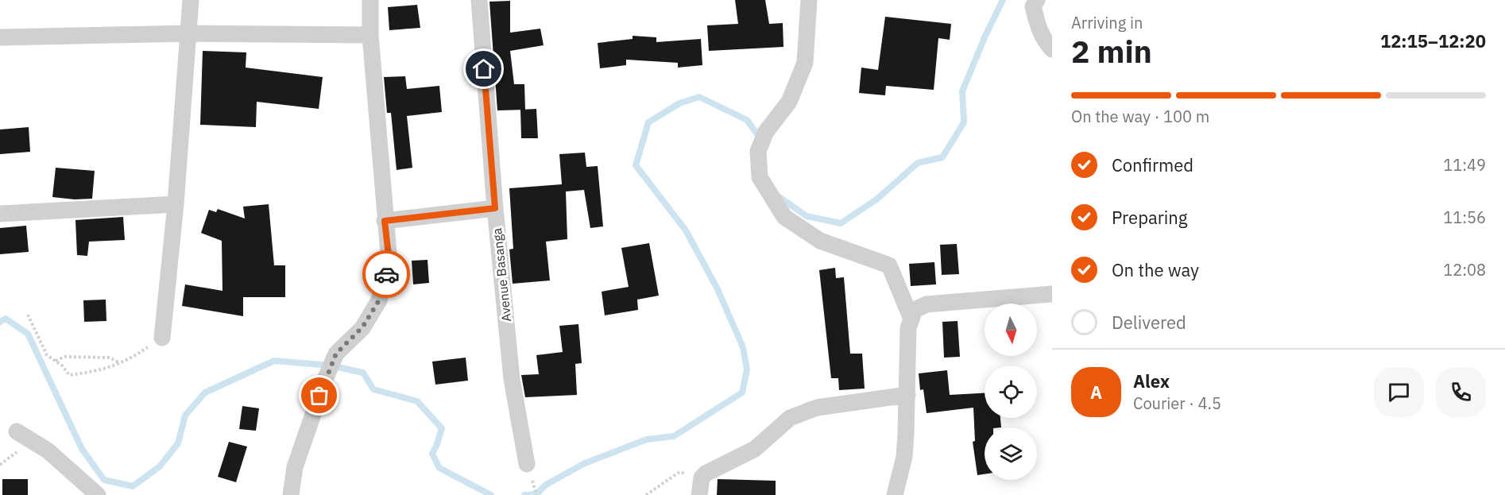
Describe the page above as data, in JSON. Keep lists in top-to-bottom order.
{
  "streets": {
    "street": ["Avenue Basanga"]
  },
  "north": "bottom",
  "page": {
    "heading": ["2 min", "Arriving in", "12:15–12:20"],
    "panel": ["Alex", "Courier · 4.5"],
    "bar": "On the way · 100 m",
    "list": [
      ["Confirmed", "11:49"],
      ["Preparing", "11:56"],
      ["On the way", "12:08"],
      "Delivered"
    ],
    "round": "A"
  }
}
